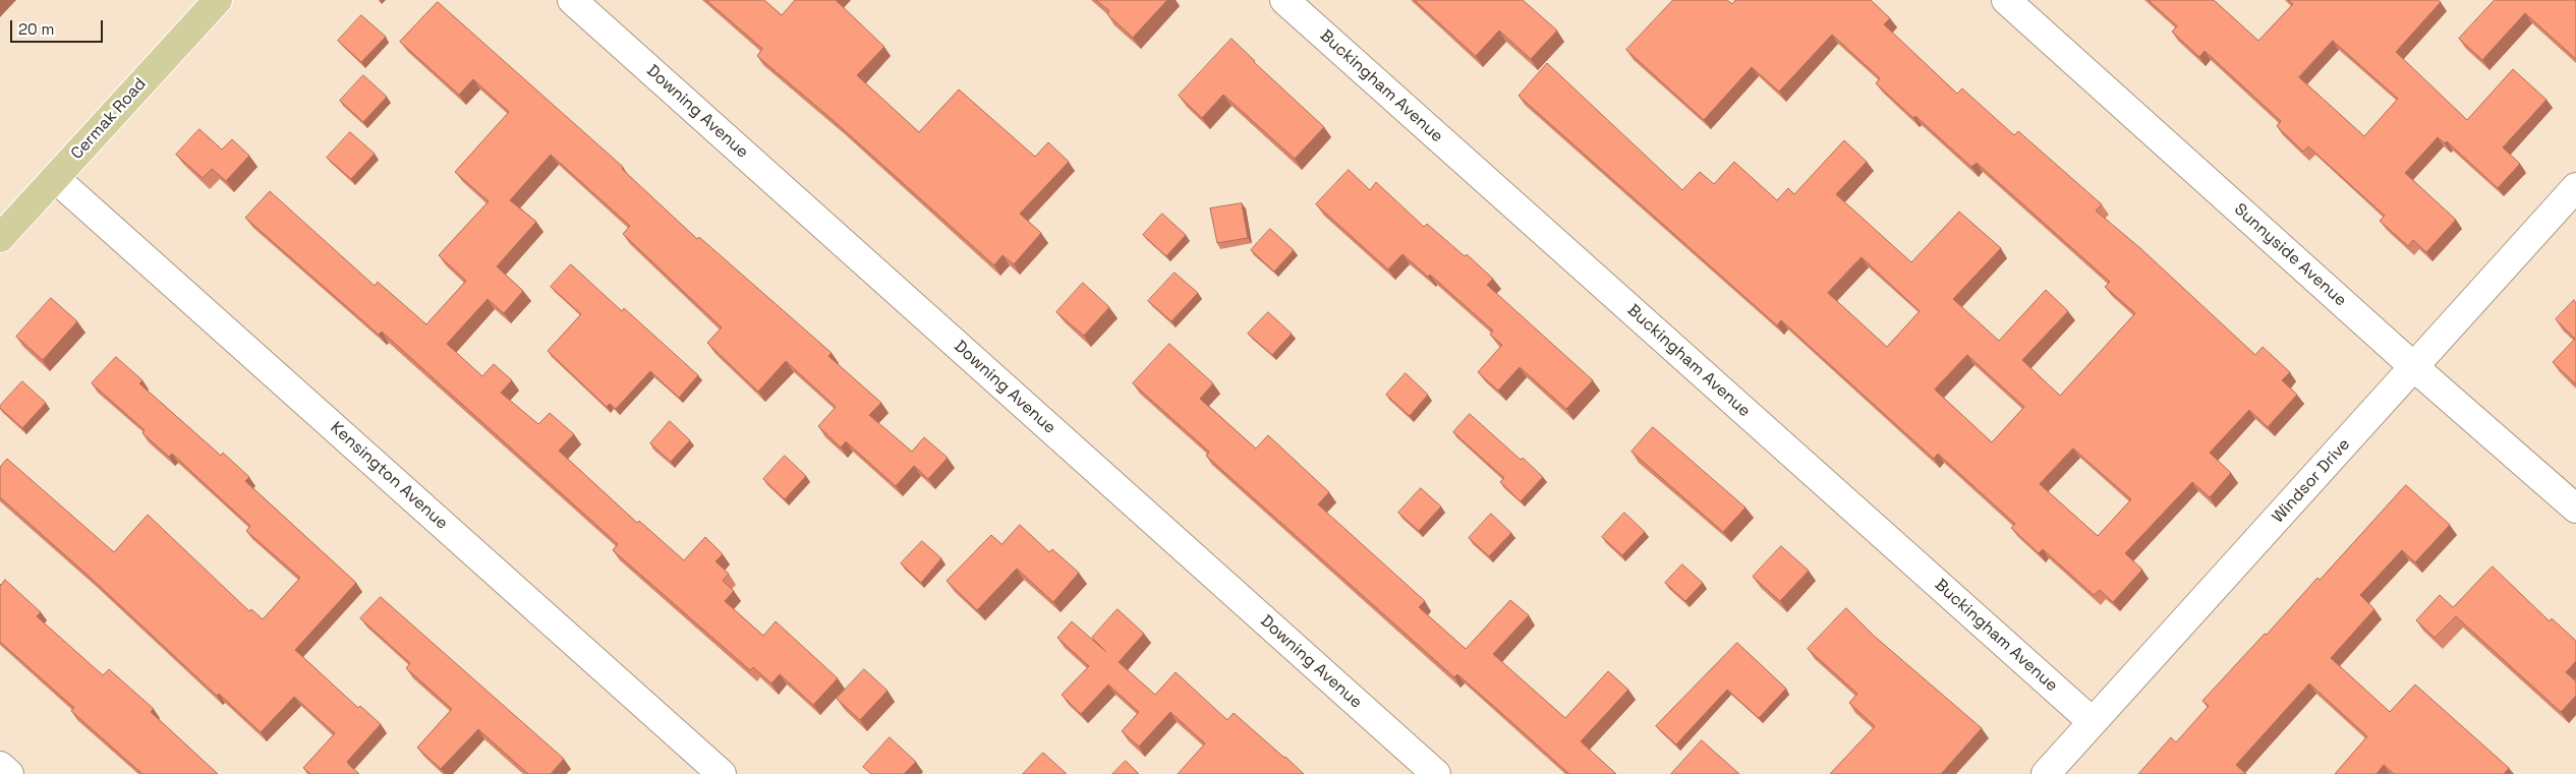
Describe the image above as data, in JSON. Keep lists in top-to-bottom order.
{
  "streets": {
    "main road": ["Cermak Road"],
    "street": [
      "Buckingham Avenue",
      "Downing Avenue",
      "Sunnyside Avenue",
      "Kensington Avenue",
      "Windsor Drive"
    ]
  },
  "crossings": [
    ["Buckingham Avenue", "Windsor Drive"],
    ["Cermak Road", "Kensington Avenue"],
    ["Sunnyside Avenue", "Windsor Drive"]
  ],
  "scale_bar": "20 m"
}
